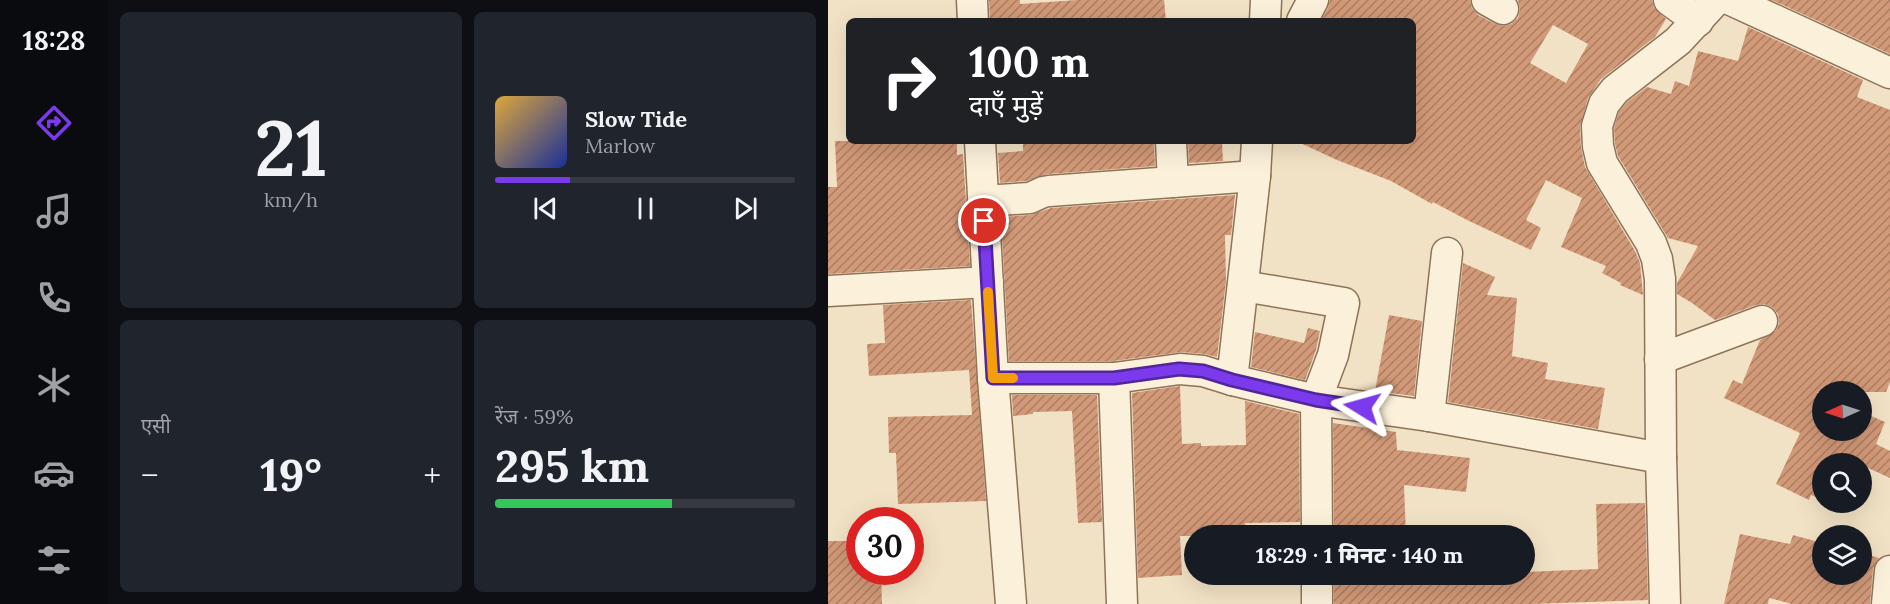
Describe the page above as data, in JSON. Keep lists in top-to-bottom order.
{
  "north": "left",
  "page": {
    "tabs": "18:28",
    "tile": [
      ["21", "km/h"],
      "एसी",
      ["रेंज · 59%", "295 km"]
    ],
    "turn": ["100 m", "दाएँ मुड़ें"],
    "song": ["Slow Tide", "Marlow"],
    "heat": ["−", "19°", "+"],
    "limit": "30",
    "trip": "18:29 · 1 मिनट · 140 m"
  }
}
